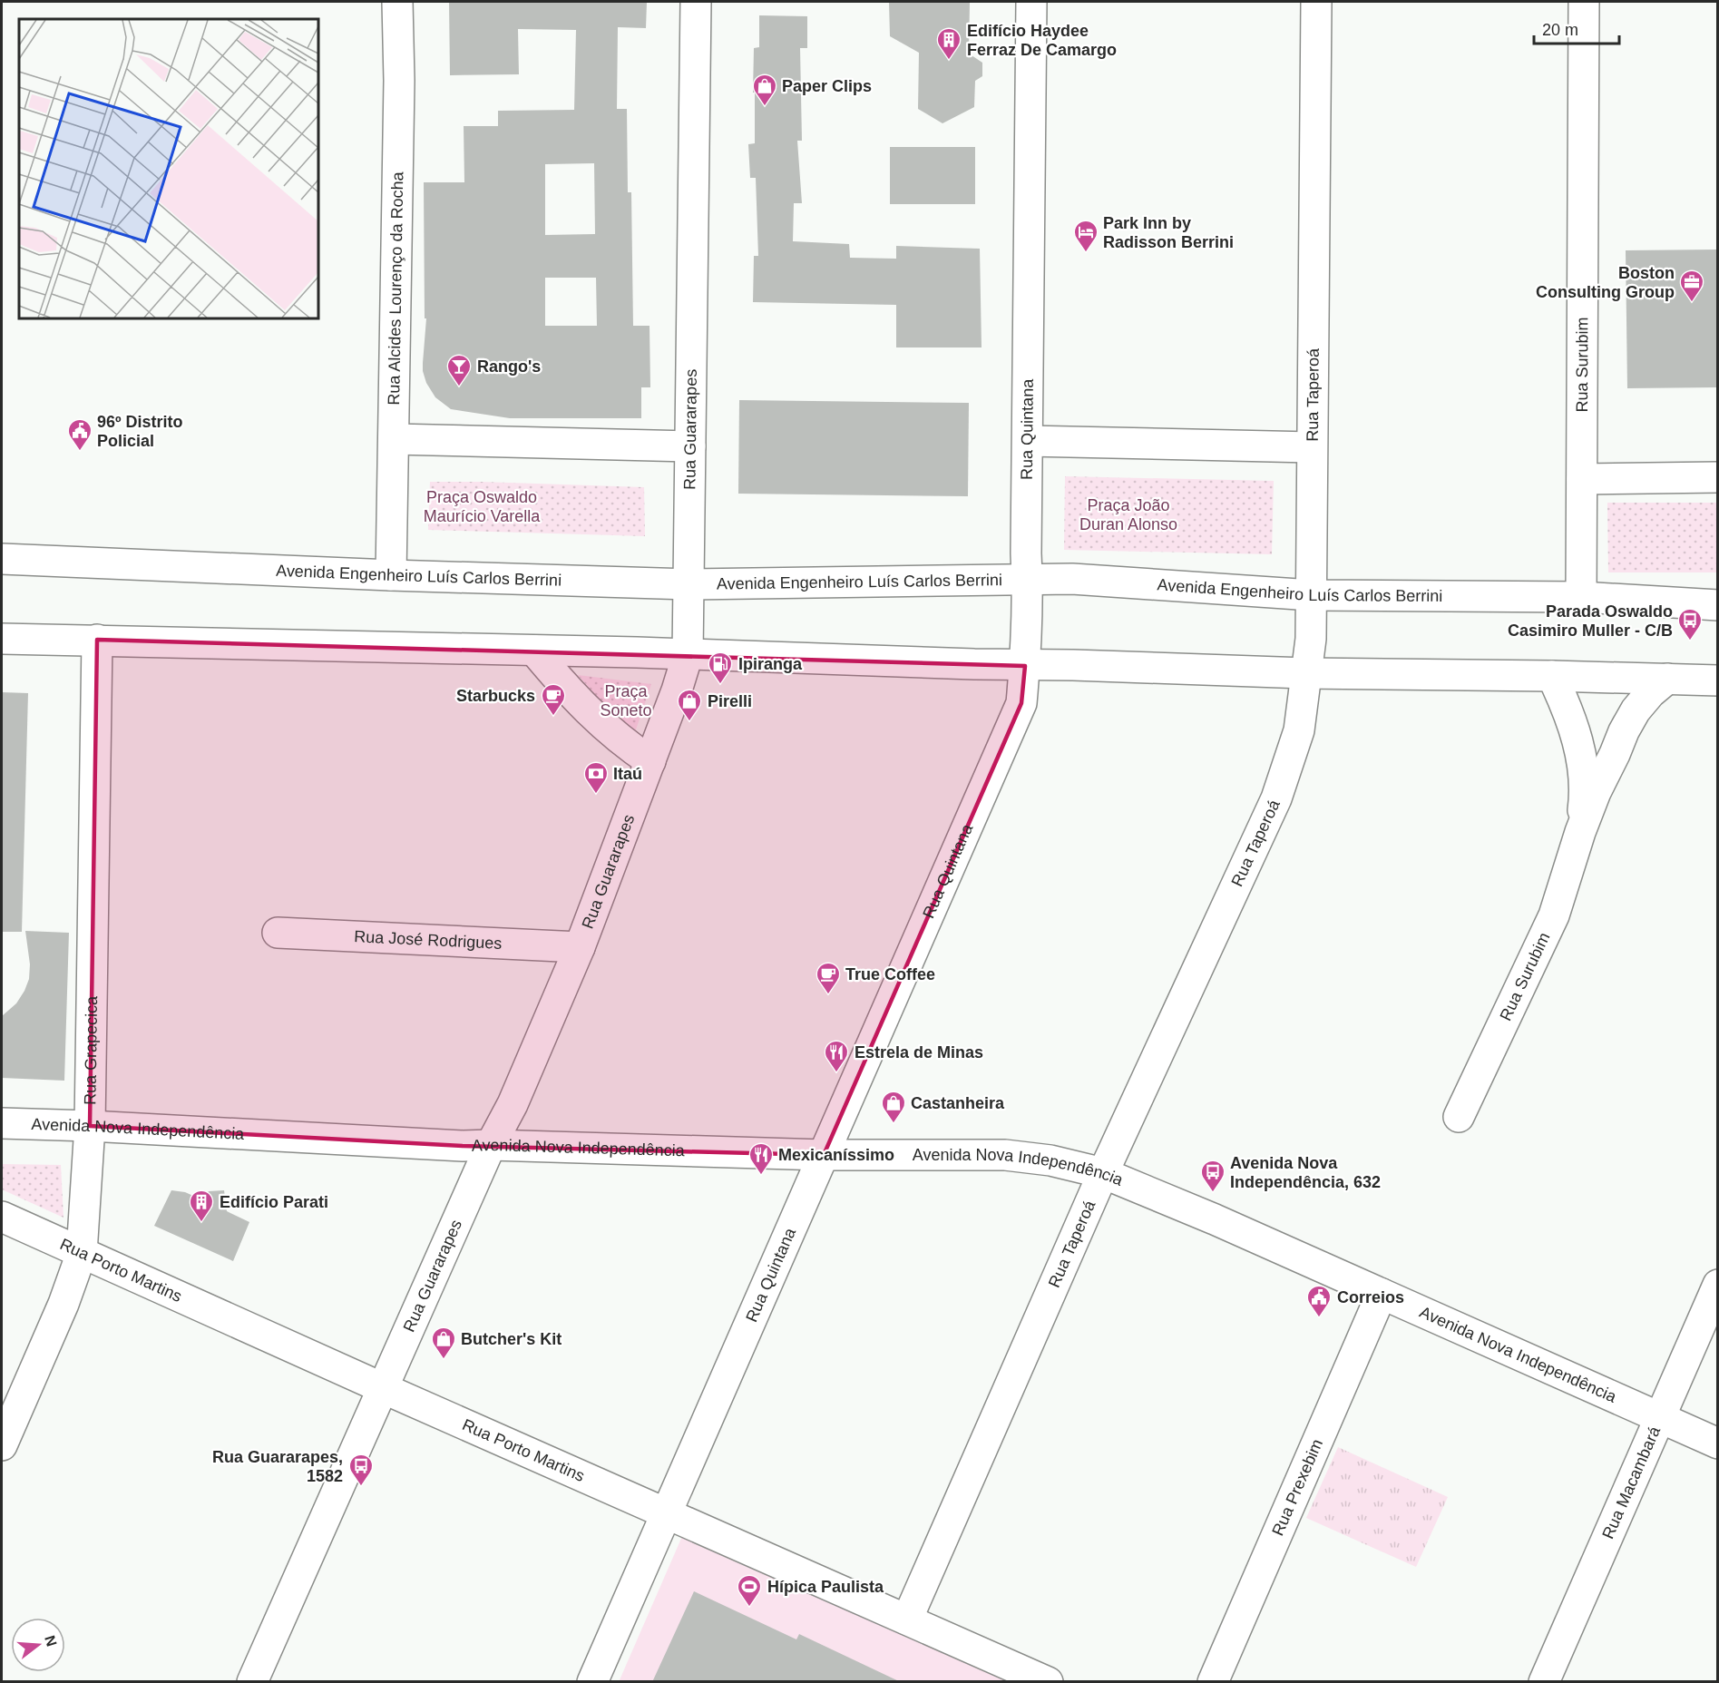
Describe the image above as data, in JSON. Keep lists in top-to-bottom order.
{
  "streets": {
    "street": [
      "Rua Alcides Lourenço da Rocha",
      "Rua Surubim",
      "Rua Taperoá",
      "Rua Guararapes",
      "Rua Quintana",
      "Avenida Engenheiro Luís Carlos Berrini",
      "Rua José Rodrigues",
      "Rua Grapecica",
      "Avenida Nova Independência",
      "Rua Porto Martins",
      "Rua Macambará",
      "Rua Prexebim"
    ]
  },
  "crossings": [
    ["Rua Alcides Lourenço da Rocha", "Avenida Engenheiro Luís Carlos Berrini"],
    ["Rua Surubim", "Avenida Engenheiro Luís Carlos Berrini"],
    ["Rua Taperoá", "Avenida Engenheiro Luís Carlos Berrini"],
    ["Rua Taperoá", "Avenida Nova Independência"],
    ["Rua Taperoá", "Rua Porto Martins"],
    ["Rua Guararapes", "Avenida Engenheiro Luís Carlos Berrini"],
    ["Rua Guararapes", "Rua José Rodrigues"],
    ["Rua Guararapes", "Avenida Nova Independência"],
    ["Rua Guararapes", "Rua Porto Martins"],
    ["Rua Quintana", "Avenida Engenheiro Luís Carlos Berrini"],
    ["Rua Quintana", "Avenida Nova Independência"],
    ["Rua Quintana", "Rua Porto Martins"],
    ["Rua Grapecica", "Avenida Nova Independência"],
    ["Rua Grapecica", "Rua Porto Martins"],
    ["Avenida Nova Independência", "Rua Macambará"],
    ["Avenida Nova Independência", "Rua Prexebim"]
  ],
  "parks": ["Praça Oswaldo Maurício Varella", "Praça João Duran Alonso", "Praça Soneto"],
  "places": {
    "building": ["Edifício Haydee Ferraz De Camargo", "Edifício Parati"],
    "shop": [
      "Paper Clips",
      "Pirelli",
      "Castanheira",
      "Butcher's Kit"
    ],
    "hotel": ["Park Inn by Radisson Berrini"],
    "office": ["Boston Consulting Group"],
    "bar": ["Rango's"],
    "public building": ["96º Distrito Policial", "Correios"],
    "bus stop": ["Parada Oswaldo Casimiro Muller - C/B", "Avenida Nova Independência, 632", "Rua Guararapes, 1582"],
    "fuel station": ["Ipiranga"],
    "cafe": ["Starbucks", "True Coffee"],
    "bank": ["Itaú"],
    "restaurant": ["Estrela de Minas", "Mexicaníssimo"],
    "sports": ["Hípica Paulista"]
  },
  "scale_bar": "20 m",
  "north": "right"
}
